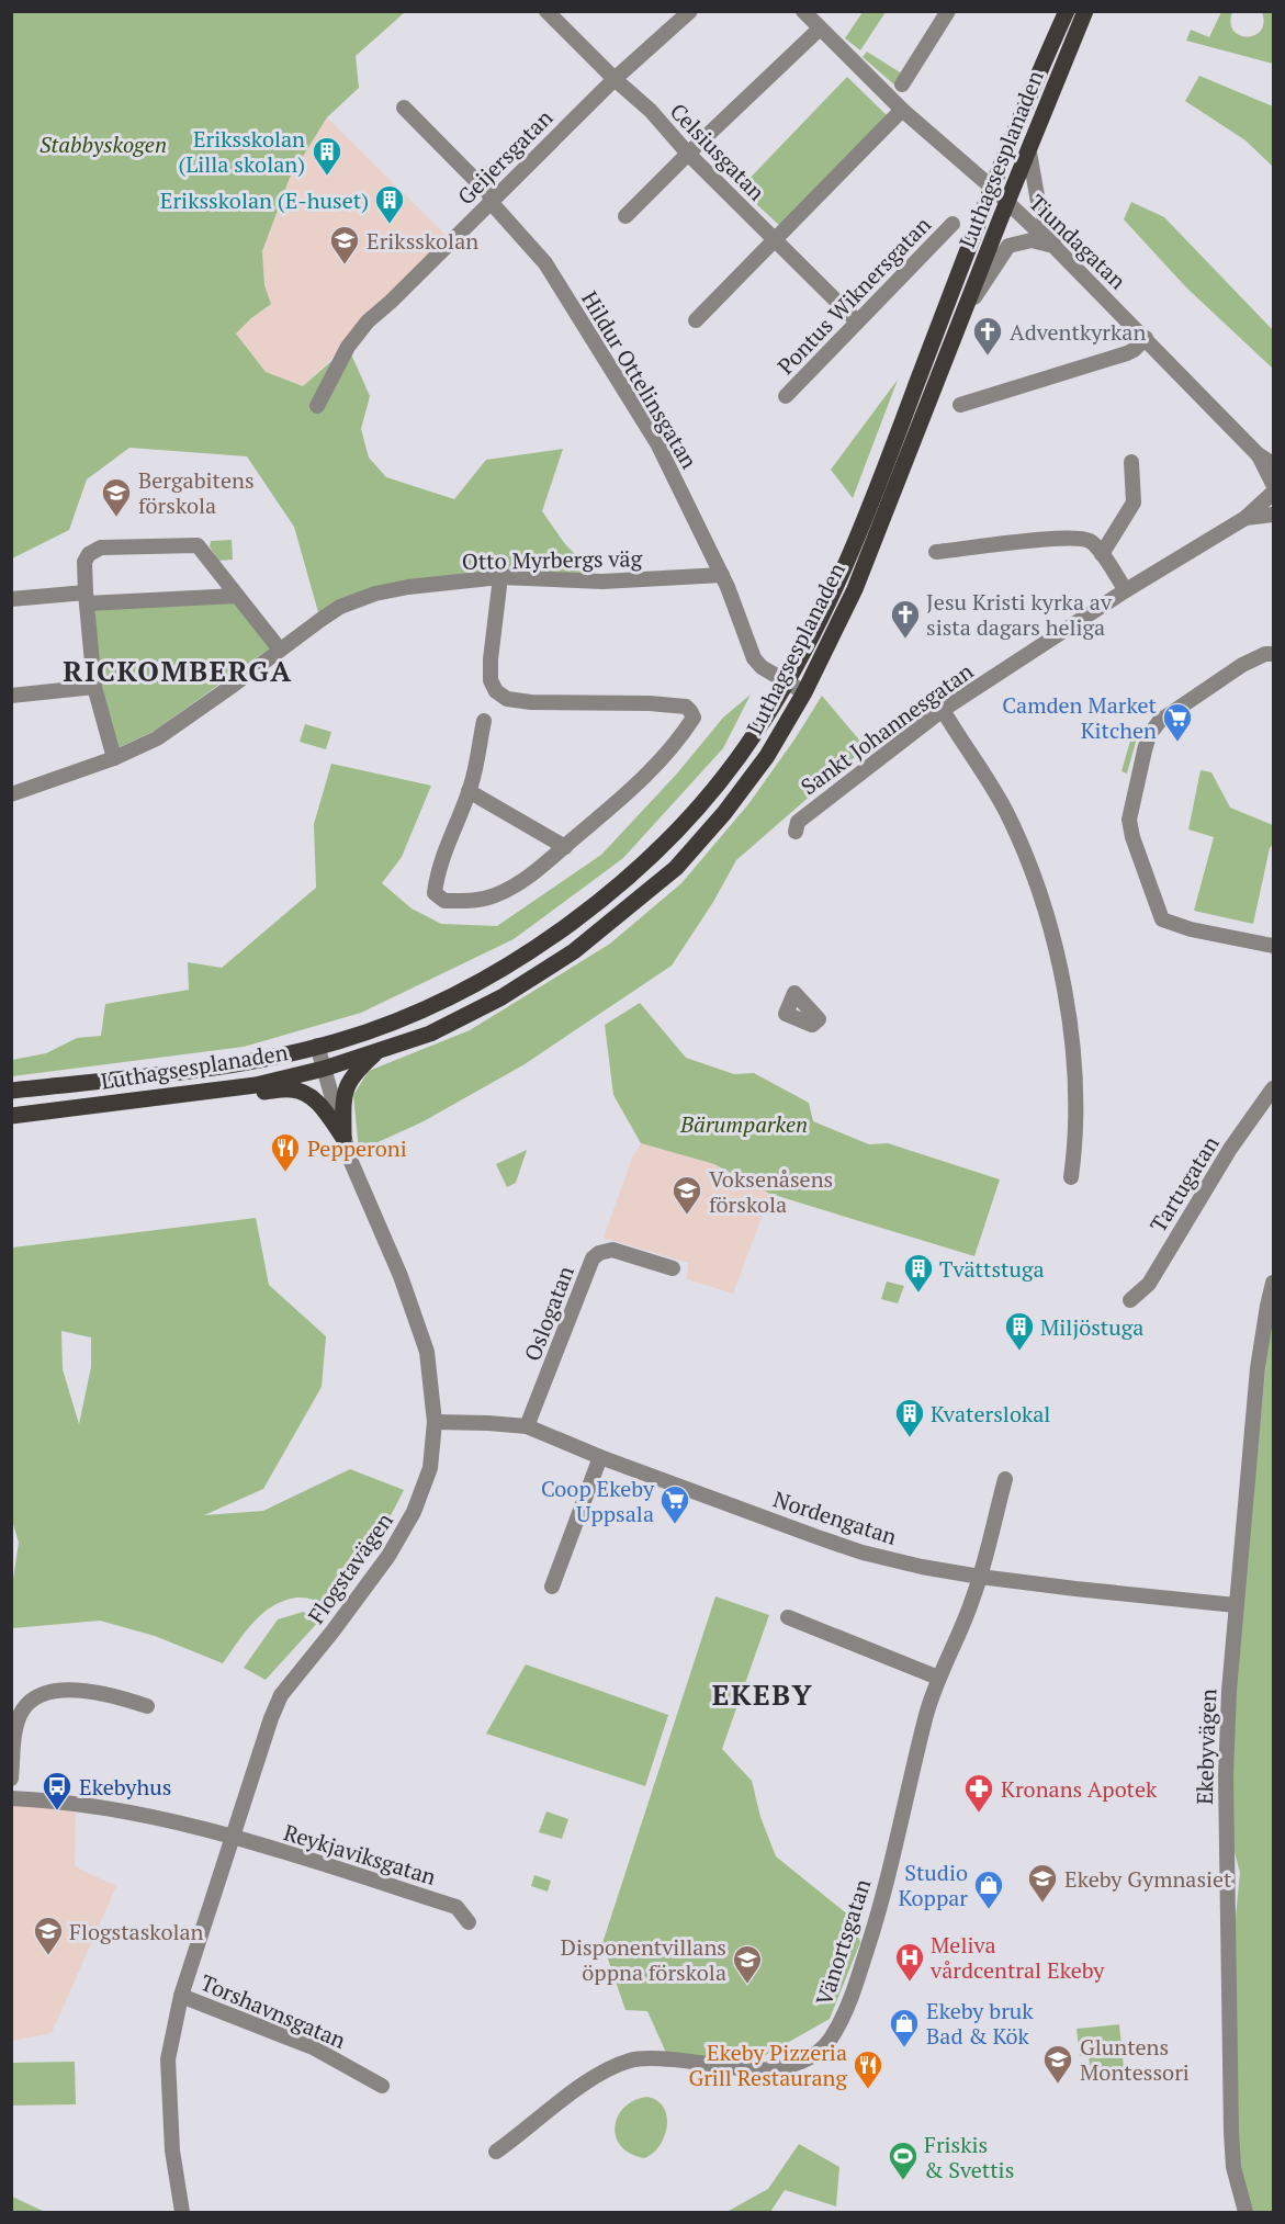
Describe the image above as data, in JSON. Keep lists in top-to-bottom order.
{
  "streets": {
    "main road": ["Luthagsesplanaden"],
    "street": [
      "Celsiusgatan",
      "Geijersgatan",
      "Tiundagatan",
      "Pontus Wiknersgatan",
      "Hildur Ottelinsgatan",
      "Otto Myrbergs väg",
      "Sankt Johannesgatan",
      "Tartugatan",
      "Oslogatan",
      "Nordengatan",
      "Flogstavägen",
      "Ekebyvägen",
      "Reykjaviksgatan",
      "Vänortsgatan",
      "Torshavnsgatan"
    ]
  },
  "crossings": [
    ["Celsiusgatan", "Geijersgatan"],
    ["Celsiusgatan", "Pontus Wiknersgatan"],
    ["Geijersgatan", "Hildur Ottelinsgatan"],
    ["Luthagsesplanaden", "Tiundagatan"],
    ["Luthagsesplanaden", "Hildur Ottelinsgatan"],
    ["Luthagsesplanaden", "Flogstavägen"],
    ["Hildur Ottelinsgatan", "Otto Myrbergs väg"],
    ["Oslogatan", "Nordengatan"],
    ["Nordengatan", "Flogstavägen"],
    ["Nordengatan", "Ekebyvägen"],
    ["Nordengatan", "Vänortsgatan"],
    ["Flogstavägen", "Reykjaviksgatan"],
    ["Flogstavägen", "Torshavnsgatan"]
  ],
  "districts": ["RICKOMBERGA", "EKEBY"],
  "parks": ["Stabbyskogen", "Bärumparken"],
  "places": {
    "building": [
      "Eriksskolan (Lilla skolan)",
      "Eriksskolan (E-huset)",
      "Tvättstuga",
      "Miljöstuga",
      "Kvaterslokal"
    ],
    "school or university": [
      "Eriksskolan",
      "Bergabitens förskola",
      "Voksenåsens förskola",
      "Ekeby Gymnasiet",
      "Flogstaskolan",
      "Disponentvillans öppna förskola",
      "Gluntens Montessori"
    ],
    "church": ["Adventkyrkan", "Jesu Kristi kyrka av sista dagars heliga"],
    "supermarket": ["Camden Market Kitchen", "Coop Ekeby Uppsala"],
    "restaurant": ["Pepperoni", "Ekeby Pizzeria Grill Restaurang"],
    "bus stop": ["Ekebyhus"],
    "pharmacy": ["Kronans Apotek"],
    "shop": ["Studio Koppar", "Ekeby bruk Bad & Kök"],
    "hospital": ["Meliva vårdcentral Ekeby"],
    "sports": ["Friskis & Svettis"]
  }
}
